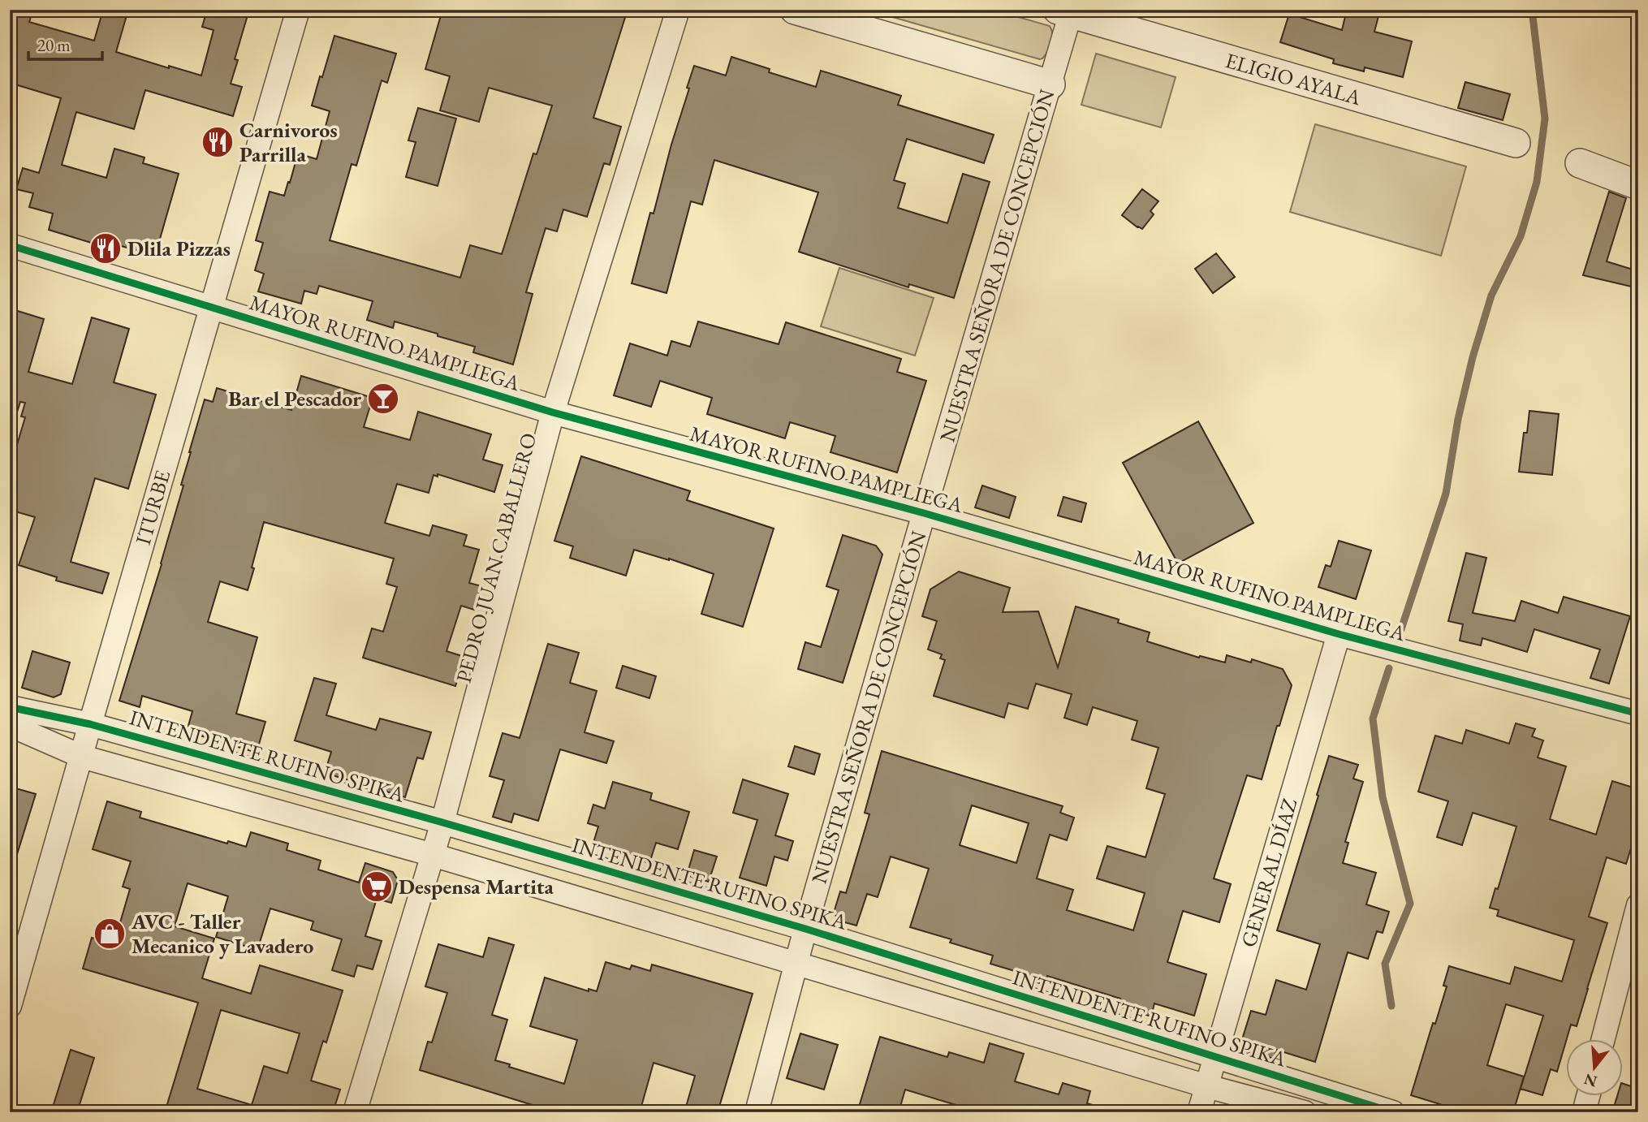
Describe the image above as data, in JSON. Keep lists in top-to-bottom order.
{
  "streets": {
    "street": [
      "ELIGIO AYALA",
      "NUESTRA SEÑORA DE CONCEPCIÓN",
      "MAYOR RUFINO PAMPLIEGA",
      "ITURBE",
      "PEDRO JUAN CABALLERO",
      "INTENDENTE RUFINO SPIKA",
      "GENERAL DÍAZ"
    ]
  },
  "crossings": [
    ["ELIGIO AYALA", "NUESTRA SEÑORA DE CONCEPCIÓN"],
    ["NUESTRA SEÑORA DE CONCEPCIÓN", "MAYOR RUFINO PAMPLIEGA"],
    ["NUESTRA SEÑORA DE CONCEPCIÓN", "INTENDENTE RUFINO SPIKA"],
    ["MAYOR RUFINO PAMPLIEGA", "ITURBE"],
    ["MAYOR RUFINO PAMPLIEGA", "PEDRO JUAN CABALLERO"],
    ["MAYOR RUFINO PAMPLIEGA", "GENERAL DÍAZ"],
    ["ITURBE", "INTENDENTE RUFINO SPIKA"],
    ["PEDRO JUAN CABALLERO", "INTENDENTE RUFINO SPIKA"],
    ["INTENDENTE RUFINO SPIKA", "GENERAL DÍAZ"]
  ],
  "places": {
    "restaurant": ["Carnivoros Parrilla", "Dlila Pizzas"],
    "bar": ["Bar el Pescador"],
    "supermarket": ["Despensa Martita"],
    "shop": ["AVC - Taller Mecanico y Lavadero"]
  },
  "scale_bar": "20 m",
  "north": "bottom"
}
